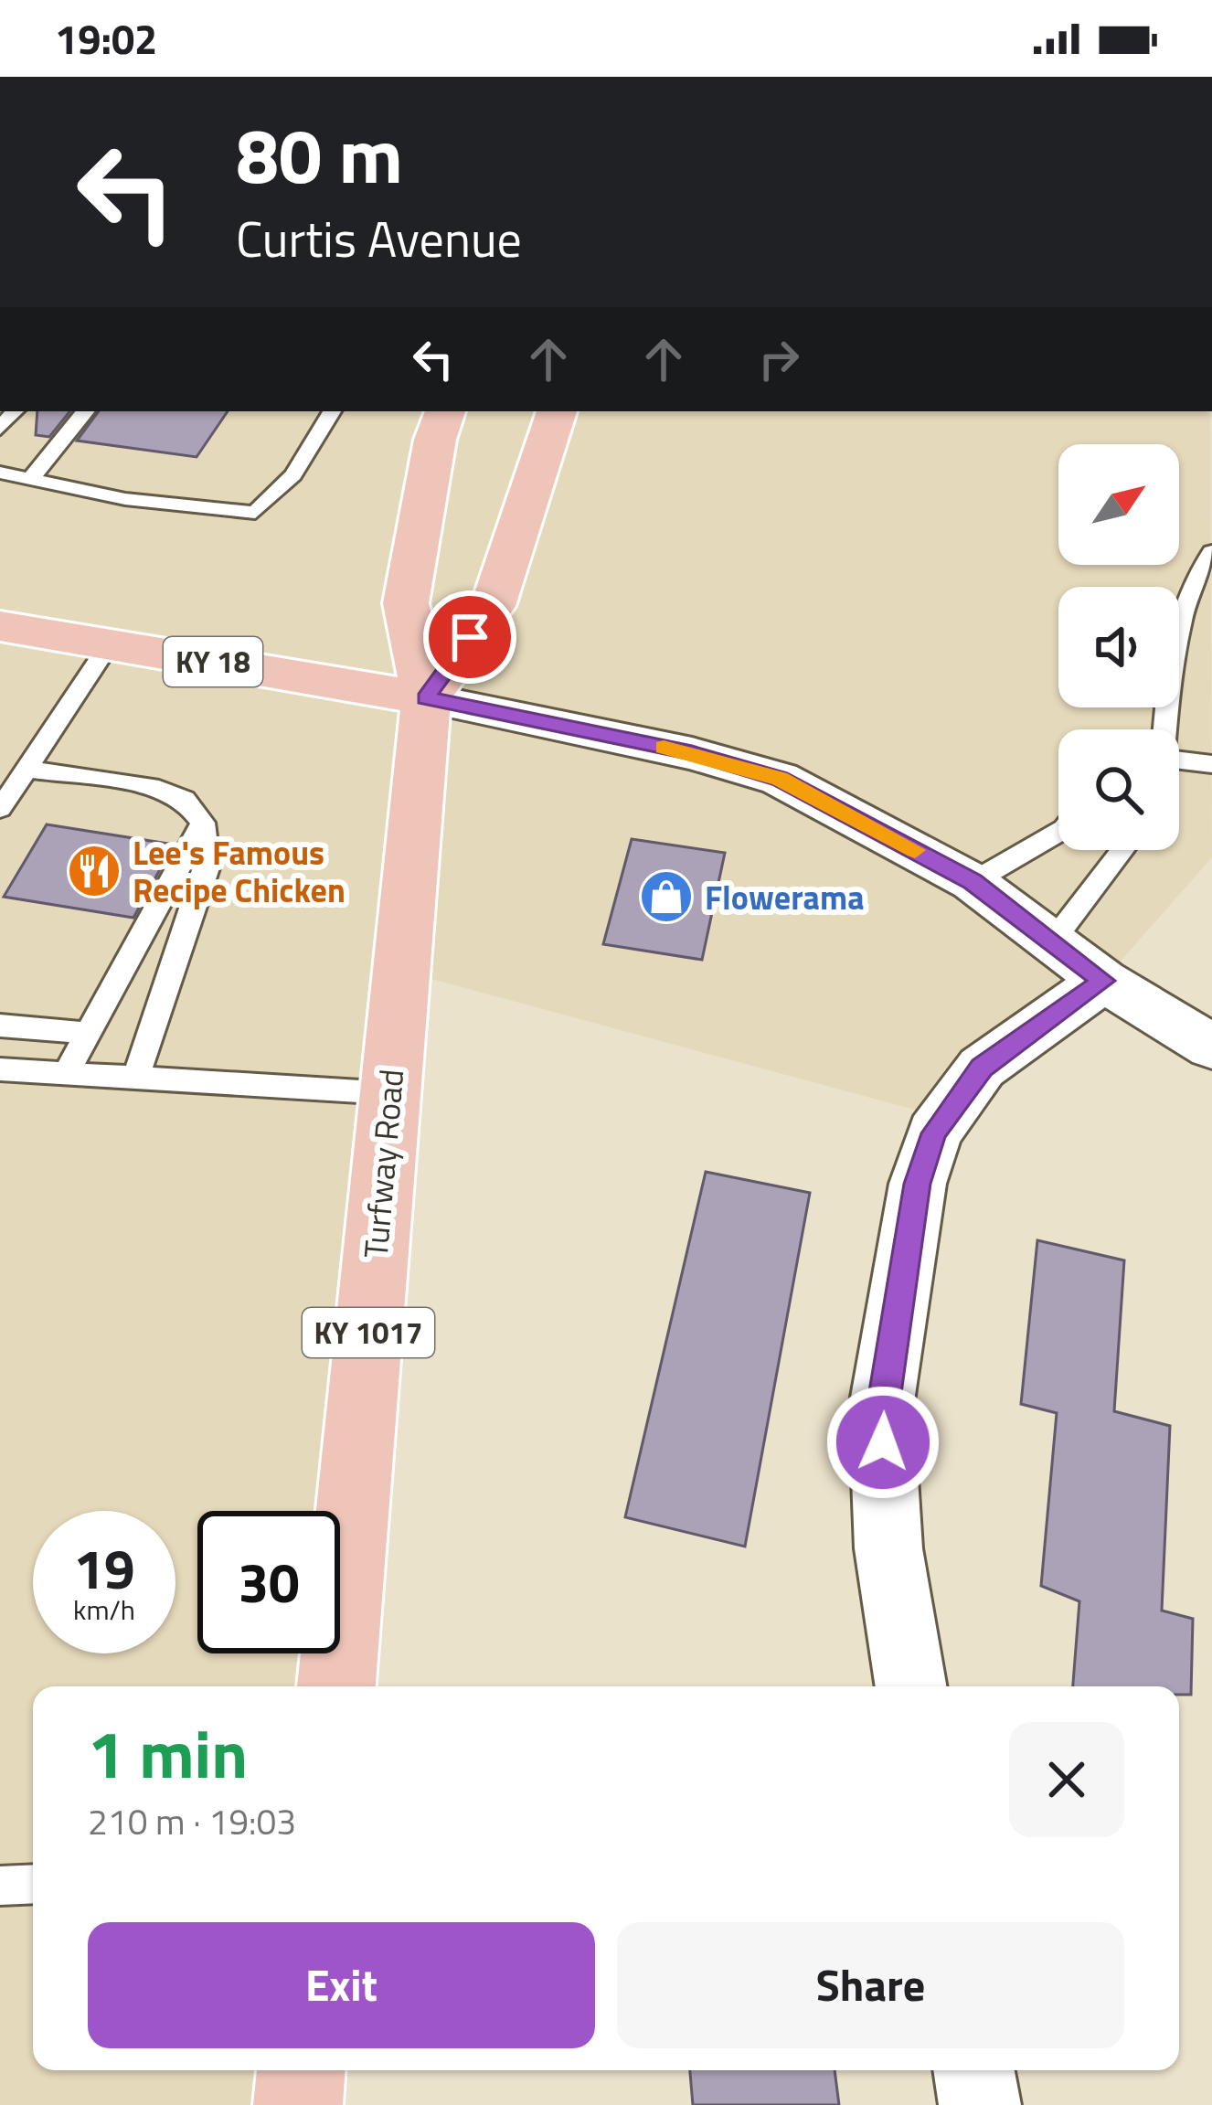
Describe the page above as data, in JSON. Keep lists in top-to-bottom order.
{
  "streets": {
    "main road": ["KY 18", "Turfway Road", "KY 1017"]
  },
  "crossings": [
    ["KY 18", "Turfway Road"]
  ],
  "places": {
    "restaurant": ["Lee's Famous Recipe Chicken"],
    "shop": ["Flowerama"]
  },
  "north": "top right",
  "page": {
    "status": "19:02",
    "turn": ["80 m", "Curtis Avenue"],
    "speed": "19 km/h",
    "limit": "30",
    "heading": ["1 min", "210 m · 19:03"],
    "buttons": ["Exit", "Share"]
  }
}
